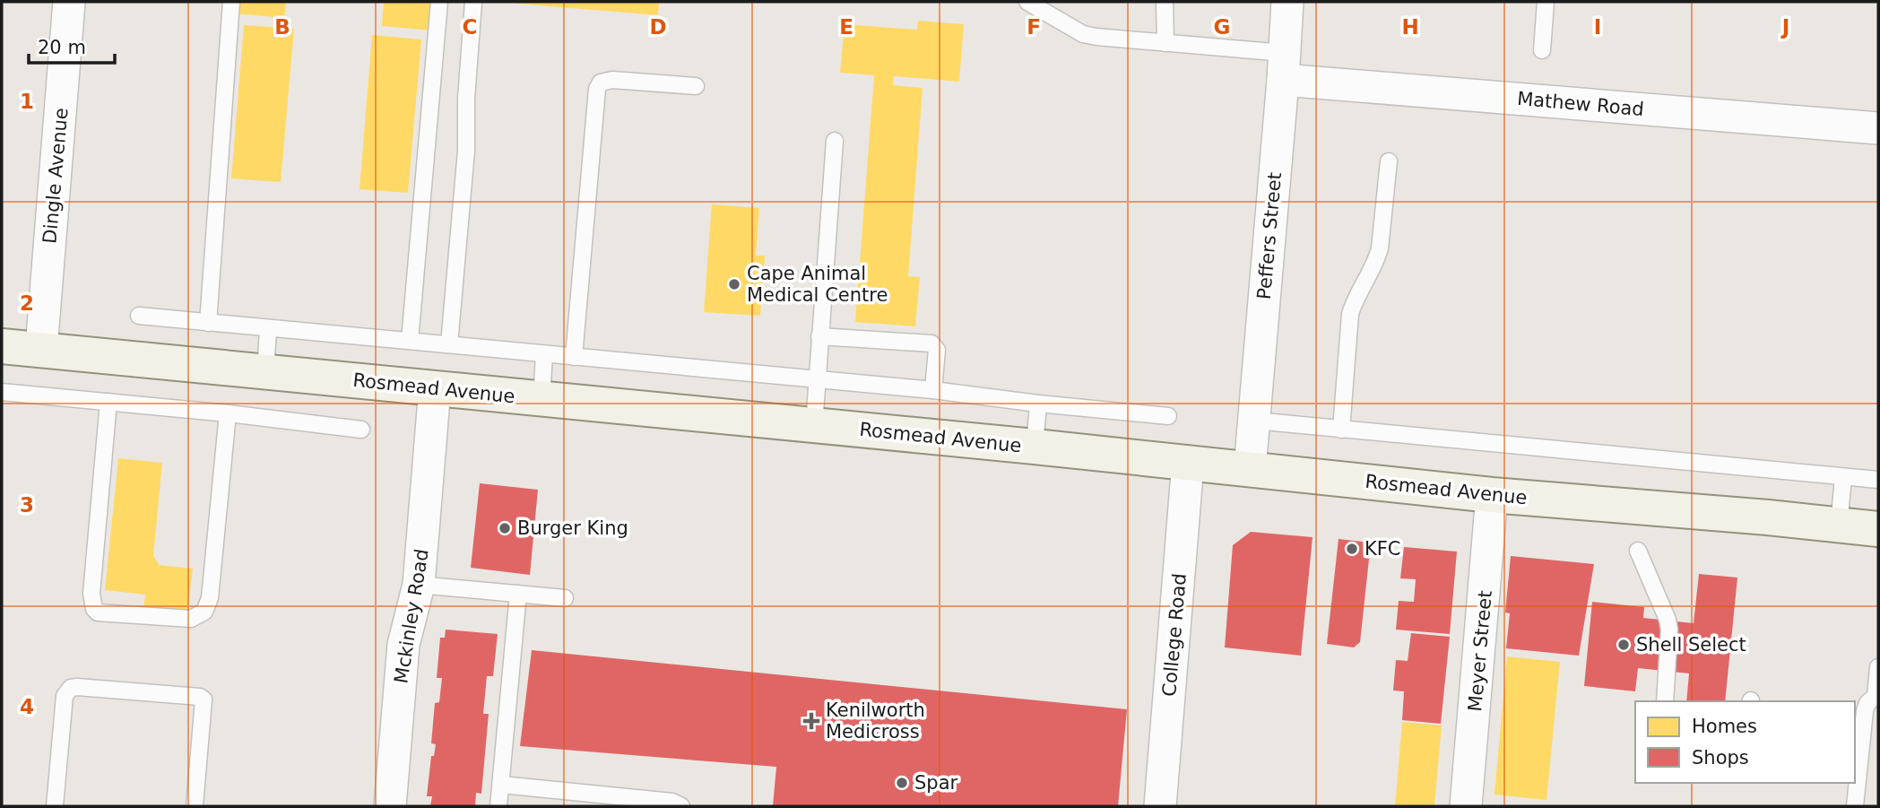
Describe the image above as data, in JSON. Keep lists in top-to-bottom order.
{
  "streets": {
    "main road": ["Rosmead Avenue"],
    "street": [
      "Mathew Road",
      "Dingle Avenue",
      "Peffers Street",
      "Mckinley Road",
      "College Road",
      "Meyer Street"
    ]
  },
  "crossings": [
    ["Mathew Road", "Peffers Street"],
    ["Dingle Avenue", "Rosmead Avenue"],
    ["Peffers Street", "Rosmead Avenue"],
    ["Rosmead Avenue", "Mckinley Road"],
    ["Rosmead Avenue", "College Road"],
    ["Rosmead Avenue", "Meyer Street"]
  ],
  "places": {
    "other": [
      "Cape Animal Medical Centre",
      "Burger King",
      "KFC",
      "Shell Select",
      "Spar"
    ],
    "health": ["Kenilworth Medicross"]
  },
  "legend": ["Homes", "Shops"],
  "scale_bar": "20 m",
  "grid": {
    "columns": [
      "B",
      "C",
      "D",
      "E",
      "F",
      "G",
      "H",
      "I",
      "J"
    ],
    "rows": [
      "1",
      "2",
      "3",
      "4"
    ]
  }
}
